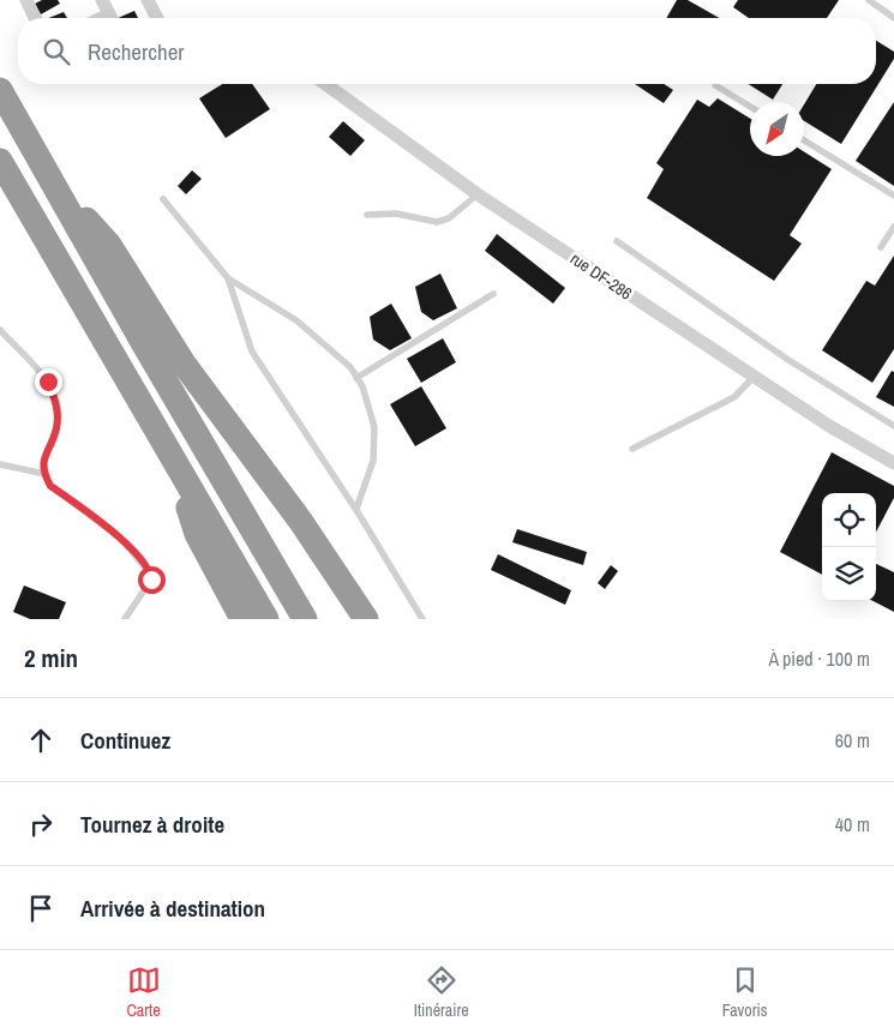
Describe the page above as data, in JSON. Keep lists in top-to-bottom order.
{
  "streets": {
    "street": ["rue DF-286"]
  },
  "north": "bottom left",
  "page": {
    "search": "Rechercher",
    "heading": ["2 min", "À pied · 100 m"],
    "list": [
      ["Continuez", "60 m"],
      ["Tournez à droite", "40 m"],
      "Arrivée à destination"
    ],
    "nav": ["Carte", "Itinéraire", "Favoris"]
  }
}
